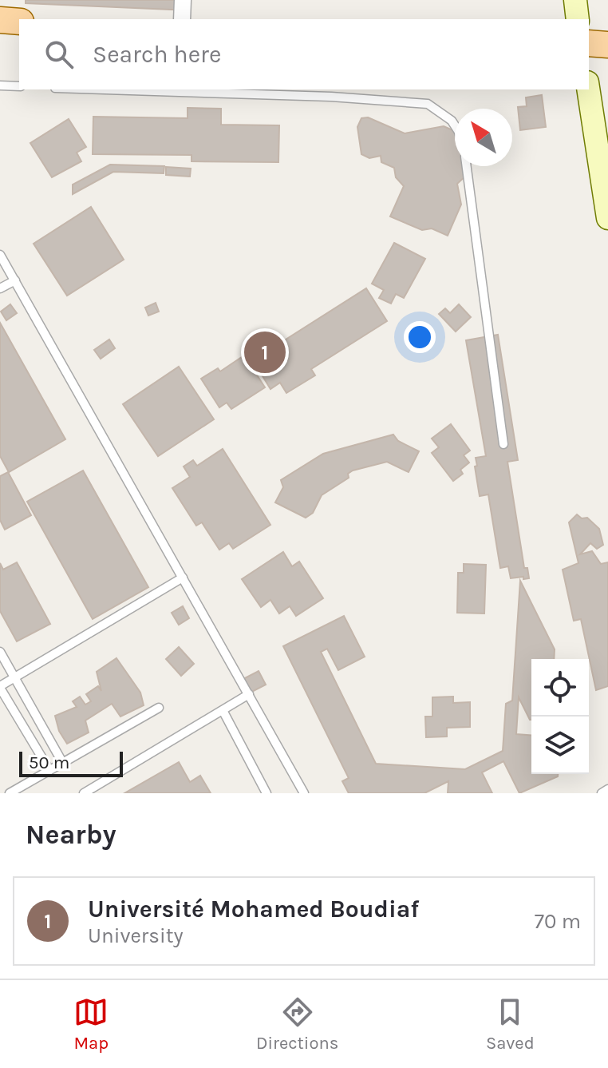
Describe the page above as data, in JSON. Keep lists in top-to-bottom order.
{
  "scale_bar": "50 m",
  "north": "top left",
  "page": {
    "search": "Search here",
    "pins": "1",
    "scale": "50 m",
    "heading": "Nearby",
    "list": [
      {
        "mark": "1",
        "name": "Université Mohamed Boudiaf",
        "note": "University",
        "value": "70 m"
      }
    ],
    "nav": ["Map", "Directions", "Saved"]
  }
}
